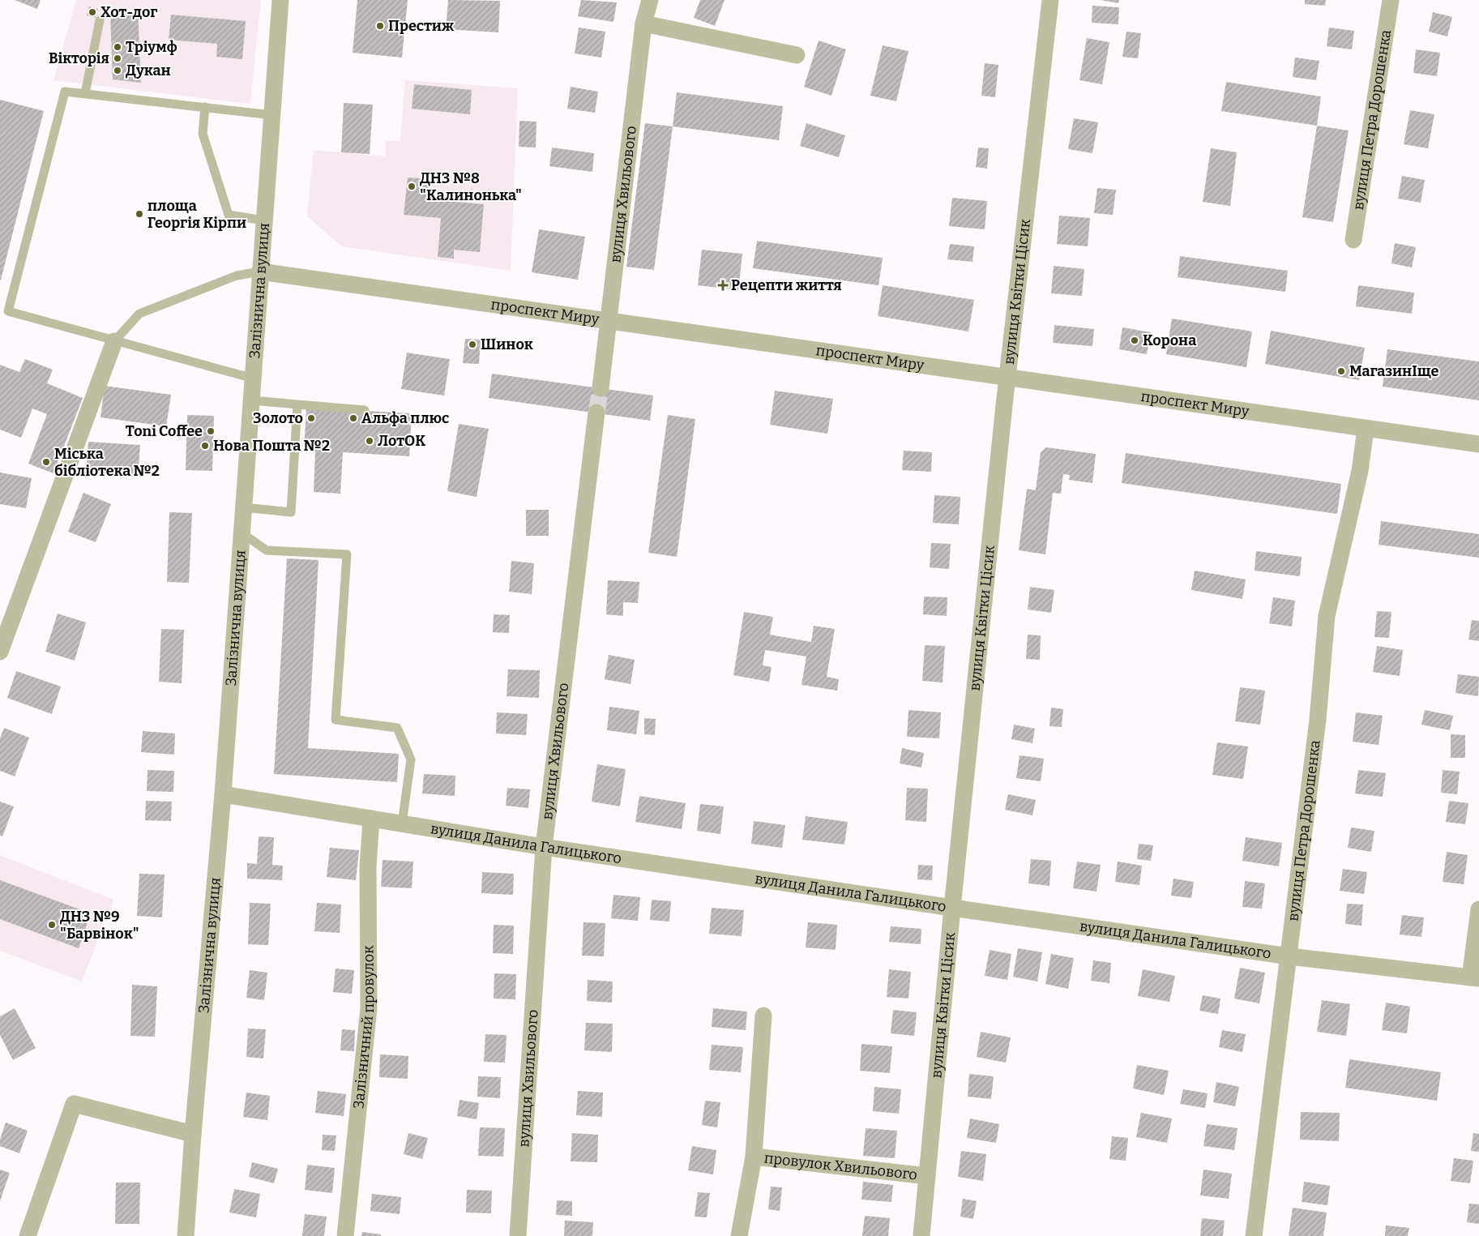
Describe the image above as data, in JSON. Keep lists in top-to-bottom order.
{
  "streets": {
    "street": [
      "вулиця Петра Дорошенка",
      "вулиця Хвильового",
      "Залізнична вулиця",
      "вулиця Квітки Цісик",
      "проспект Миру",
      "вулиця Данила Галицького",
      "Залізничний провулок",
      "провулок Хвильового"
    ]
  },
  "crossings": [
    ["вулиця Петра Дорошенка", "проспект Миру"],
    ["вулиця Петра Дорошенка", "вулиця Данила Галицького"],
    ["вулиця Хвильового", "проспект Миру"],
    ["вулиця Хвильового", "вулиця Данила Галицького"],
    ["Залізнична вулиця", "проспект Миру"],
    ["Залізнична вулиця", "вулиця Данила Галицького"],
    ["вулиця Квітки Цісик", "проспект Миру"],
    ["вулиця Квітки Цісик", "вулиця Данила Галицького"],
    ["вулиця Квітки Цісик", "провулок Хвильового"],
    ["вулиця Данила Галицького", "Залізничний провулок"]
  ],
  "places": {
    "other": [
      "Хот-дог",
      "Престиж",
      "Тріумф",
      "Вікторія",
      "Дукан",
      "ДНЗ №8 \"Калинонька\"",
      "площа Георгія Кірпи",
      "Корона",
      "Шинок",
      "МагазинІще",
      "Золото",
      "Альфа плюс",
      "Toni Coffee",
      "ЛотОК",
      "Нова Пошта №2",
      "Міська бібліотека №2",
      "ДНЗ №9 \"Барвінок\""
    ],
    "health": ["Рецепти життя"]
  }
}
